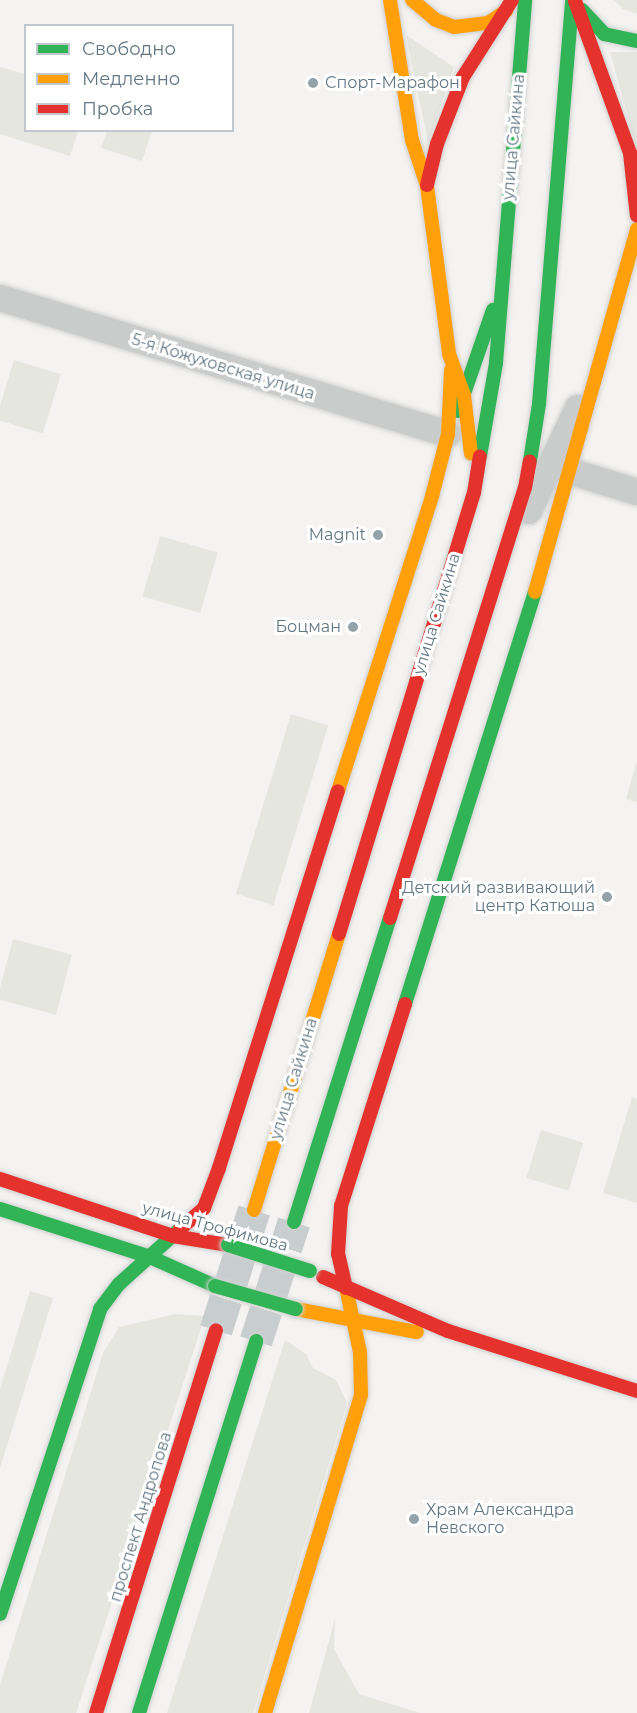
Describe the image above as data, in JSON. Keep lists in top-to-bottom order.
{
  "streets": {
    "main road": ["улица Сайкина", "улица Трофимова", "проспект Андропова"],
    "street": ["5-я Кожуховская улица"]
  },
  "places": [
    "Спорт-Марафон",
    "Magnit",
    "Боцман",
    "Детский развивающий центр Катюша",
    "Храм Александра Невского"
  ],
  "legend": ["Свободно", "Медленно", "Пробка"]
}
